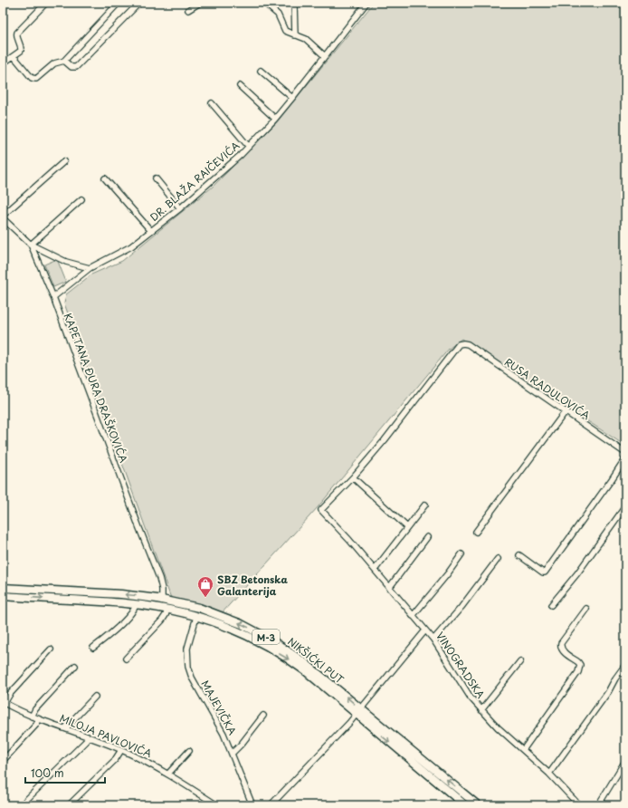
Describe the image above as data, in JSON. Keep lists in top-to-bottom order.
{
  "streets": {
    "main road": ["M-3", "NIKŠIĆKI PUT"],
    "street": [
      "DR. BLAŽA RAIČEVIĆA",
      "KAPETANA ĐURA DRAŠKOVIĆA",
      "RUSA RADULOVIĆA",
      "VINOGRADSKA",
      "MAJEVIČKA",
      "MILOJA PAVLOVIĆA"
    ]
  },
  "crossings": [
    ["DR. BLAŽA RAIČEVIĆA", "KAPETANA ĐURA DRAŠKOVIĆA"],
    ["KAPETANA ĐURA DRAŠKOVIĆA", "NIKŠIĆKI PUT"],
    ["RUSA RADULOVIĆA", "VINOGRADSKA"]
  ],
  "places": {
    "shop": ["SBZ Betonska Galanterija"]
  },
  "scale_bar": "100 m"
}
